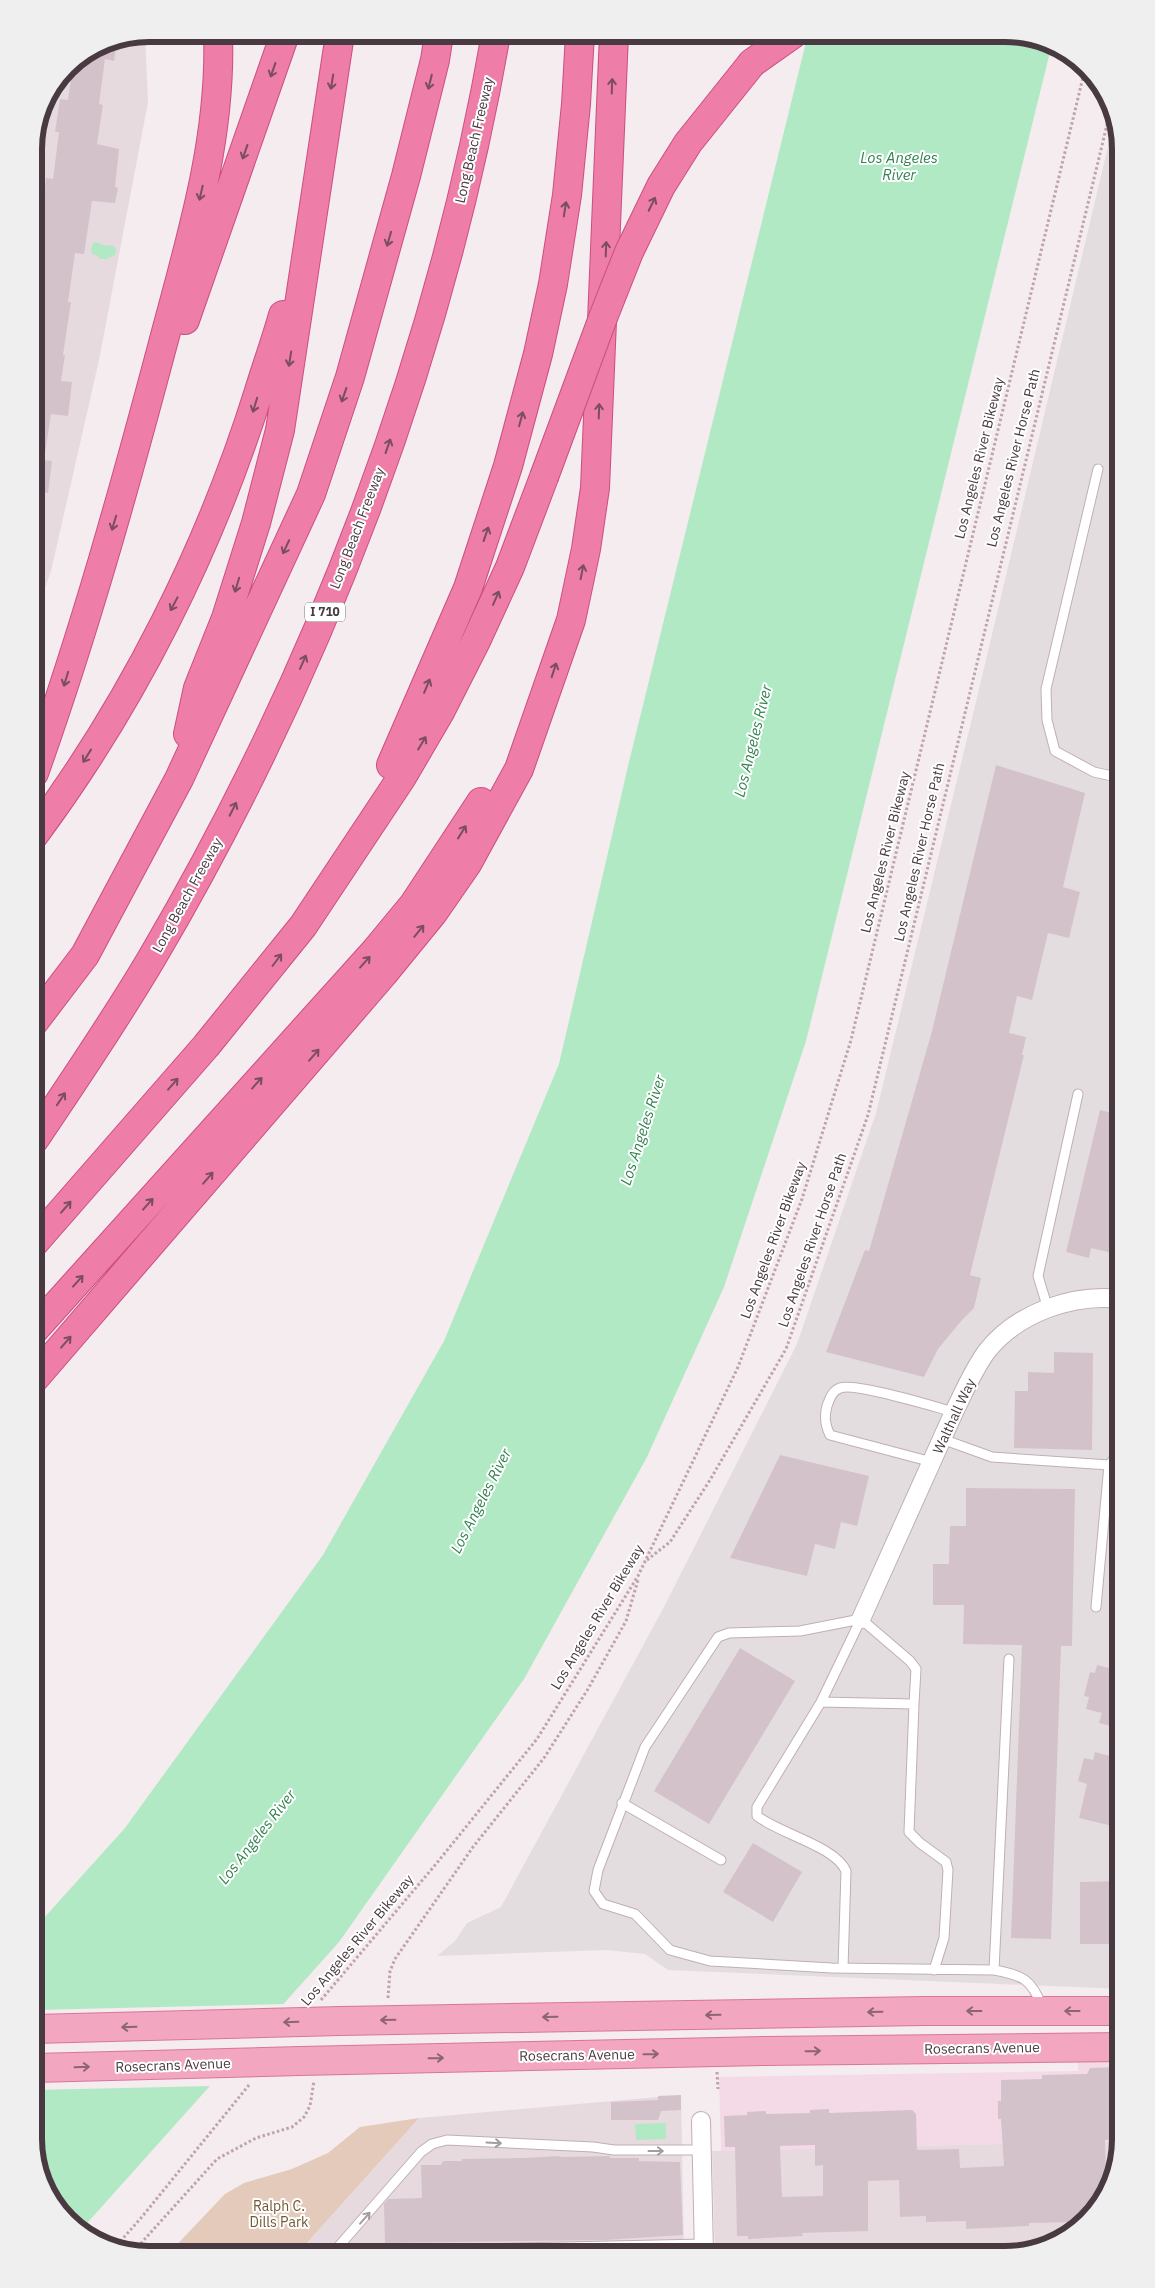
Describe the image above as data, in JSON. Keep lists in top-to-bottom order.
{
  "streets": {
    "highway": ["Long Beach Freeway", "I 710"],
    "main road": ["Rosecrans Avenue"],
    "street": ["Walthall Way"],
    "path": ["Los Angeles River Bikeway", "Los Angeles River Horse Path"]
  },
  "crossings": [
    ["Los Angeles River Bikeway", "Los Angeles River Horse Path"]
  ],
  "water": ["Los Angeles River"],
  "parks": ["Ralph C. Dills Park"]
}
